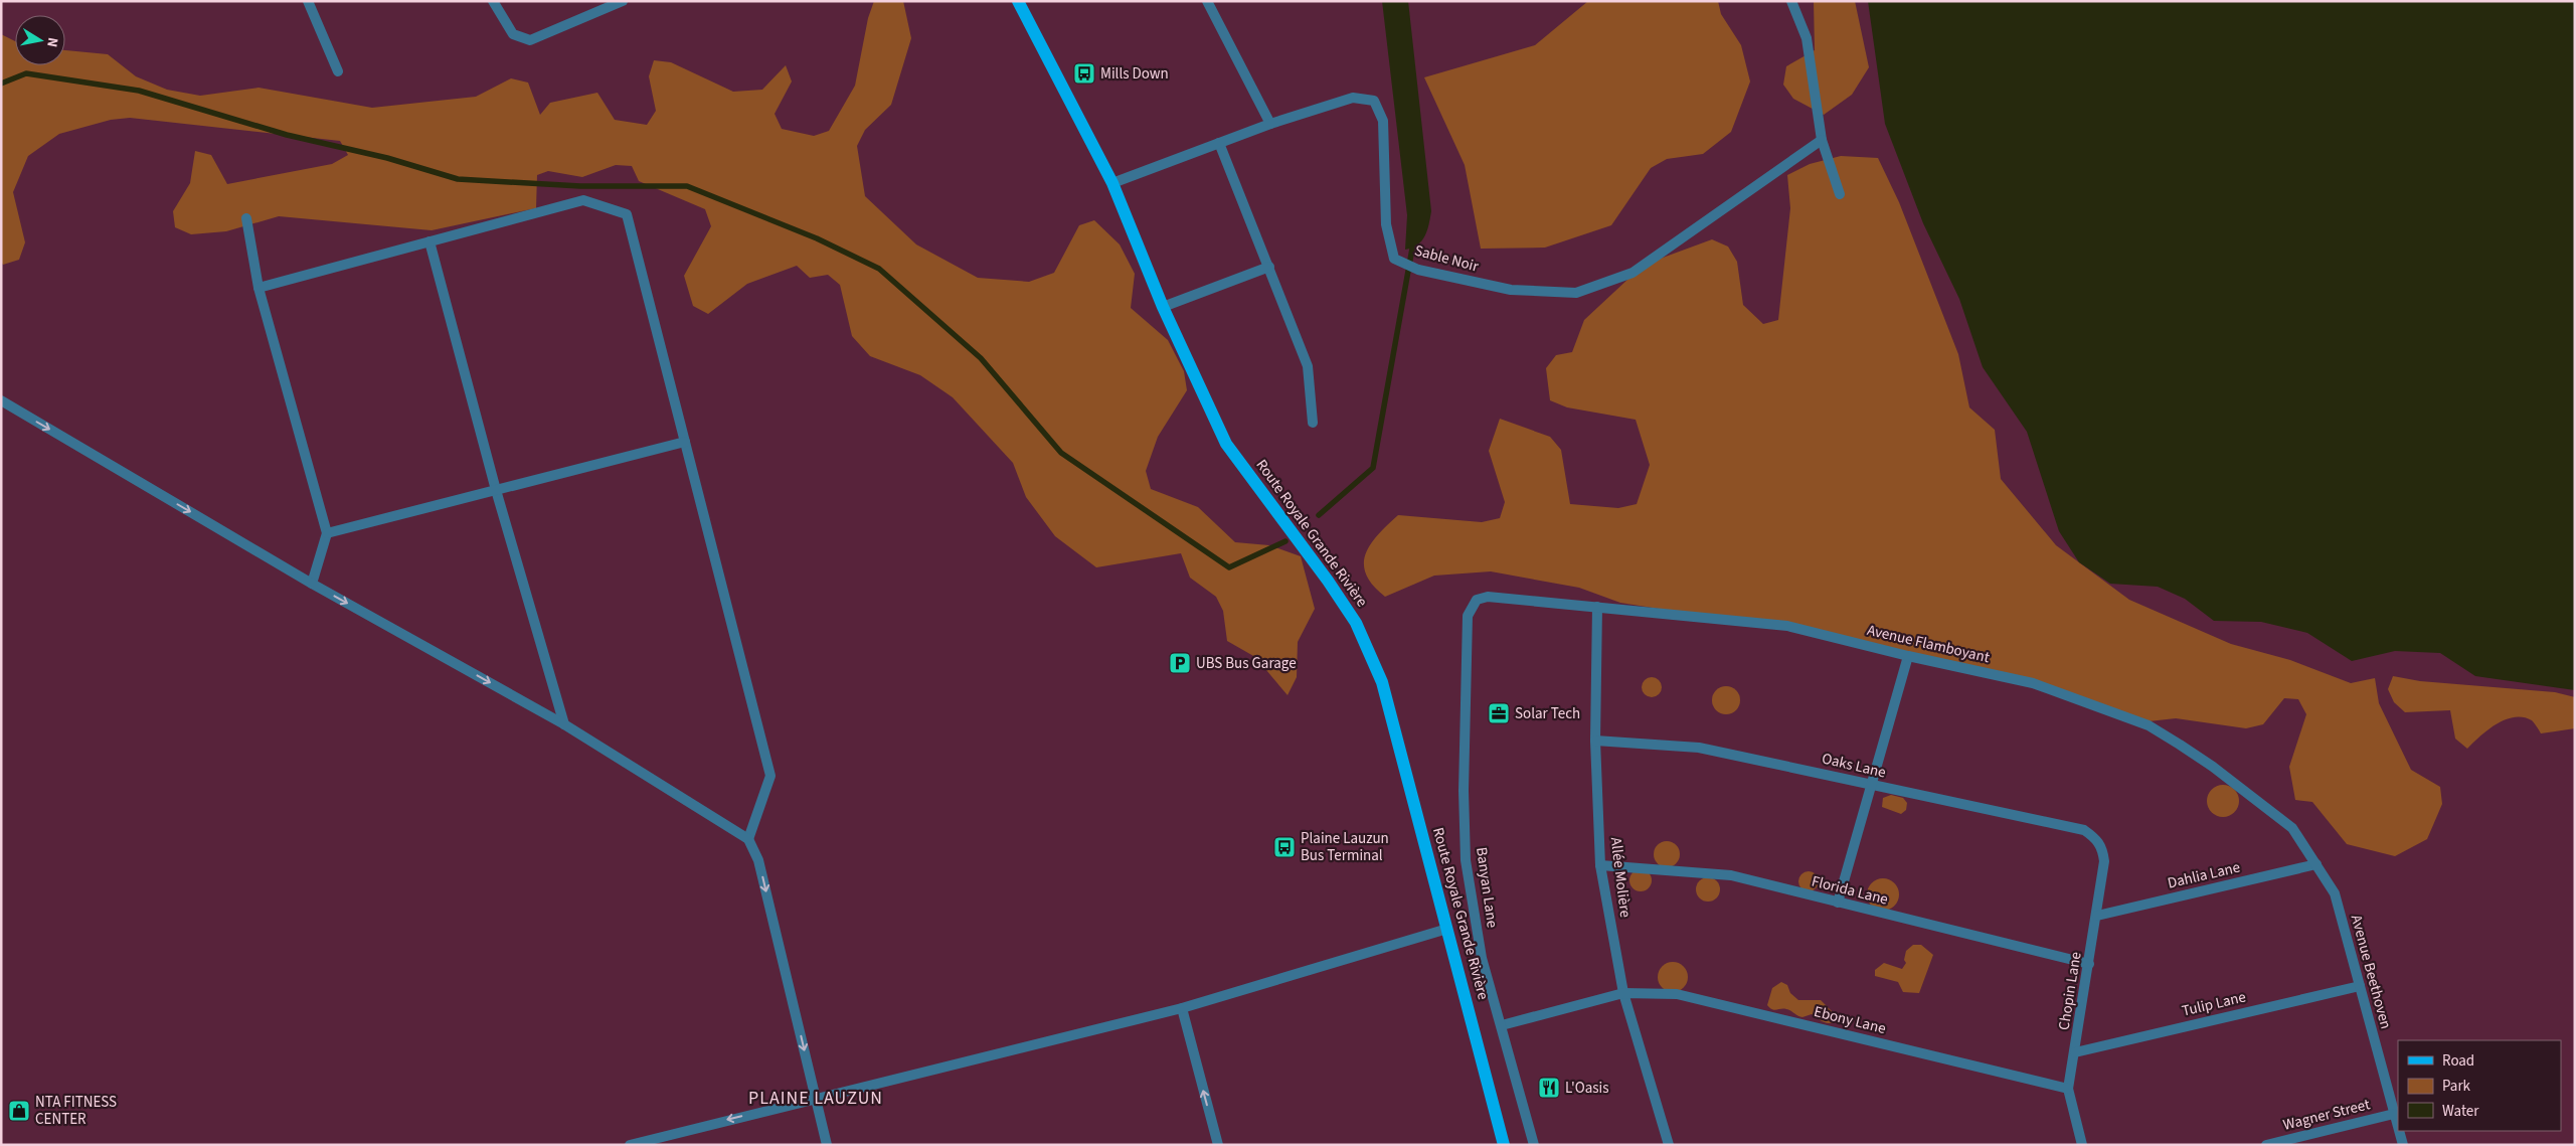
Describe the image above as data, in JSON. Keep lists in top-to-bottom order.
{
  "streets": {
    "main road": ["Route Royale Grande Rivière"],
    "street": [
      "Sable Noir",
      "Avenue Flamboyant",
      "Oaks Lane",
      "Dahlia Lane",
      "Allée Molière",
      "Banyan Lane",
      "Florida Lane",
      "Avenue Beethoven",
      "Chopin Lane",
      "Tulip Lane",
      "Ebony Lane",
      "Wagner Street"
    ]
  },
  "crossings": [
    ["Sable Noir", "Route Royale Grande Rivière"],
    ["Avenue Flamboyant", "Dahlia Lane"],
    ["Avenue Flamboyant", "Allée Molière"],
    ["Avenue Flamboyant", "Banyan Lane"],
    ["Avenue Flamboyant", "Avenue Beethoven"],
    ["Oaks Lane", "Allée Molière"],
    ["Oaks Lane", "Chopin Lane"],
    ["Dahlia Lane", "Chopin Lane"],
    ["Allée Molière", "Florida Lane"],
    ["Allée Molière", "Ebony Lane"],
    ["Banyan Lane", "Ebony Lane"],
    ["Florida Lane", "Chopin Lane"],
    ["Avenue Beethoven", "Tulip Lane"],
    ["Avenue Beethoven", "Wagner Street"],
    ["Chopin Lane", "Tulip Lane"],
    ["Chopin Lane", "Ebony Lane"]
  ],
  "districts": ["PLAINE LAUZUN"],
  "places": {
    "bus stop": ["Mills Down", "Plaine Lauzun Bus Terminal"],
    "parking": ["UBS Bus Garage"],
    "office": ["Solar Tech"],
    "restaurant": ["L'Oasis"],
    "shop": ["NTA FITNESS CENTER"]
  },
  "legend": ["Road", "Park", "Water"],
  "north": "right"
}
